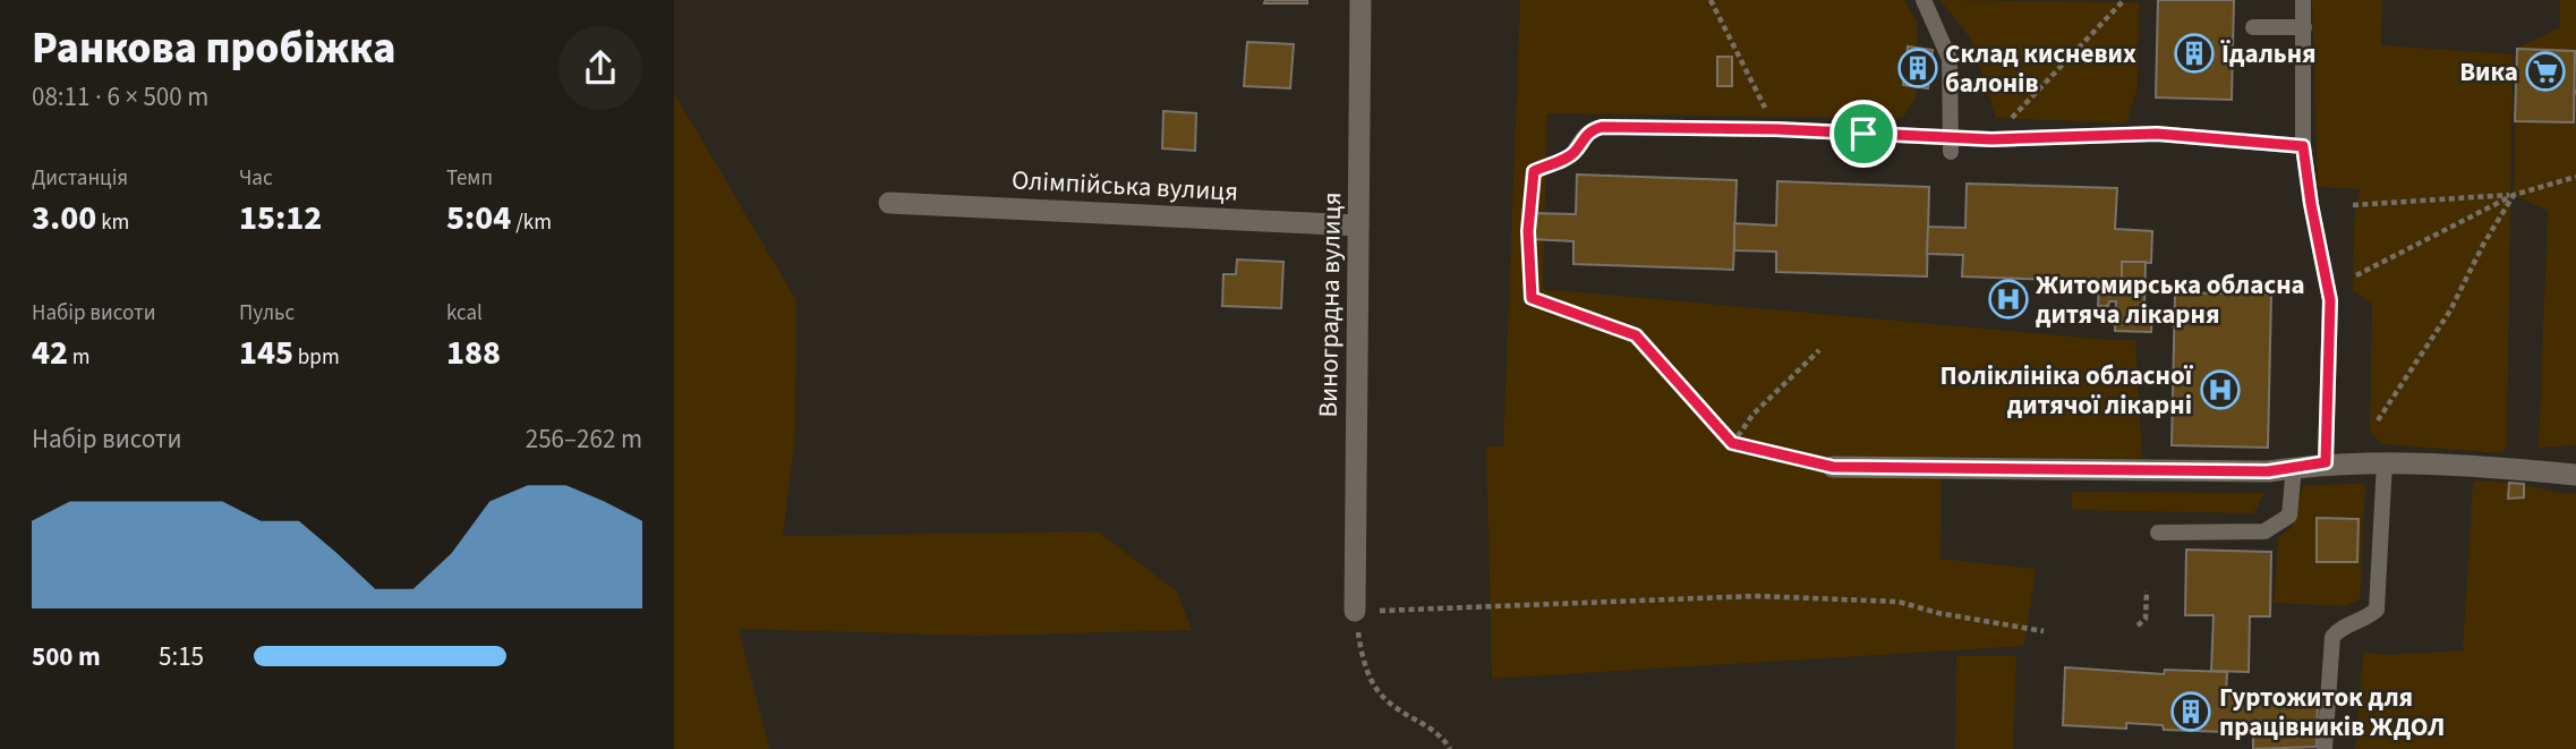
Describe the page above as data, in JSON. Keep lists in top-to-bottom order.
{
  "streets": {
    "street": ["Олімпійська вулиця", "Виноградна вулиця"]
  },
  "crossings": [
    ["Олімпійська вулиця", "Виноградна вулиця"]
  ],
  "places": {
    "building": ["Їдальня", "Склад кисневих балонів", "Гуртожиток для працiвникiв ЖДОЛ"],
    "supermarket": ["Вика"],
    "hospital": ["Житомирська обласна дитяча лікарня", "Поліклініка обласної дитячої лікарні"]
  },
  "page": {
    "heading": ["Ранкова пробіжка", "08:11 · 6 × 500 m"],
    "stats": [
      ["Дистанція", "3.00 km"],
      ["Час", "15:12"],
      ["Темп", "5:04 /km"],
      ["Набір висоти", "42 m"],
      ["Пульс", "145 bpm"],
      ["kcal", "188"]
    ],
    "chart": ["Набір висоти", "256–262 m"],
    "list": [
      {
        "name": "500 m",
        "note": "5:15"
      }
    ]
  }
}
